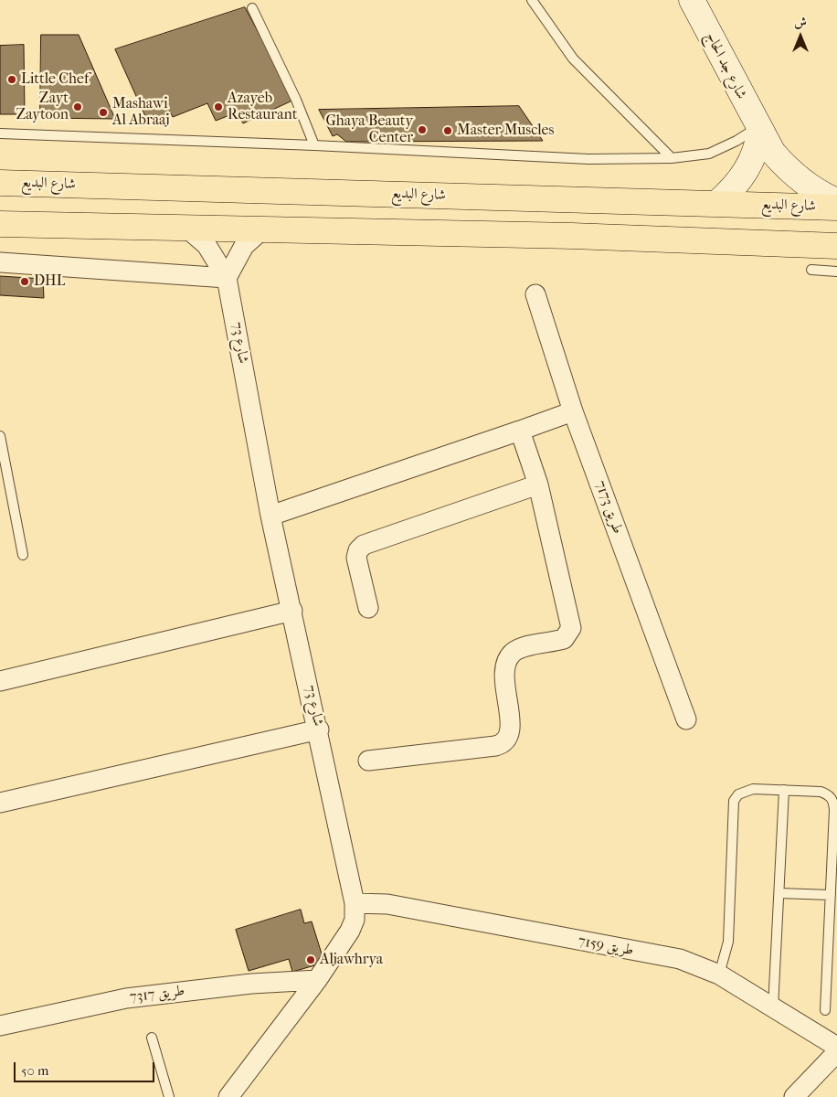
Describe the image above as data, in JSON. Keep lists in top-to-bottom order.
{
  "streets": {
    "main road": ["شارع البديع"],
    "street": [
      "شارع جد الحاج",
      "شارع 73",
      "طريق 7173",
      "طريق 7159",
      "طريق 7317"
    ]
  },
  "crossings": [
    ["شارع 73", "طريق 7159"],
    ["شارع 73", "طريق 7317"]
  ],
  "places": [
    "Little Chef",
    "Zayt Zaytoon",
    "Azayeb Restaurant",
    "Mashawi Al Abraaj",
    "Ghaya Beauty Center",
    "Master Muscles",
    "DHL",
    "Aljawhrya"
  ],
  "scale_bar": "50 m",
  "north": "top"
}
